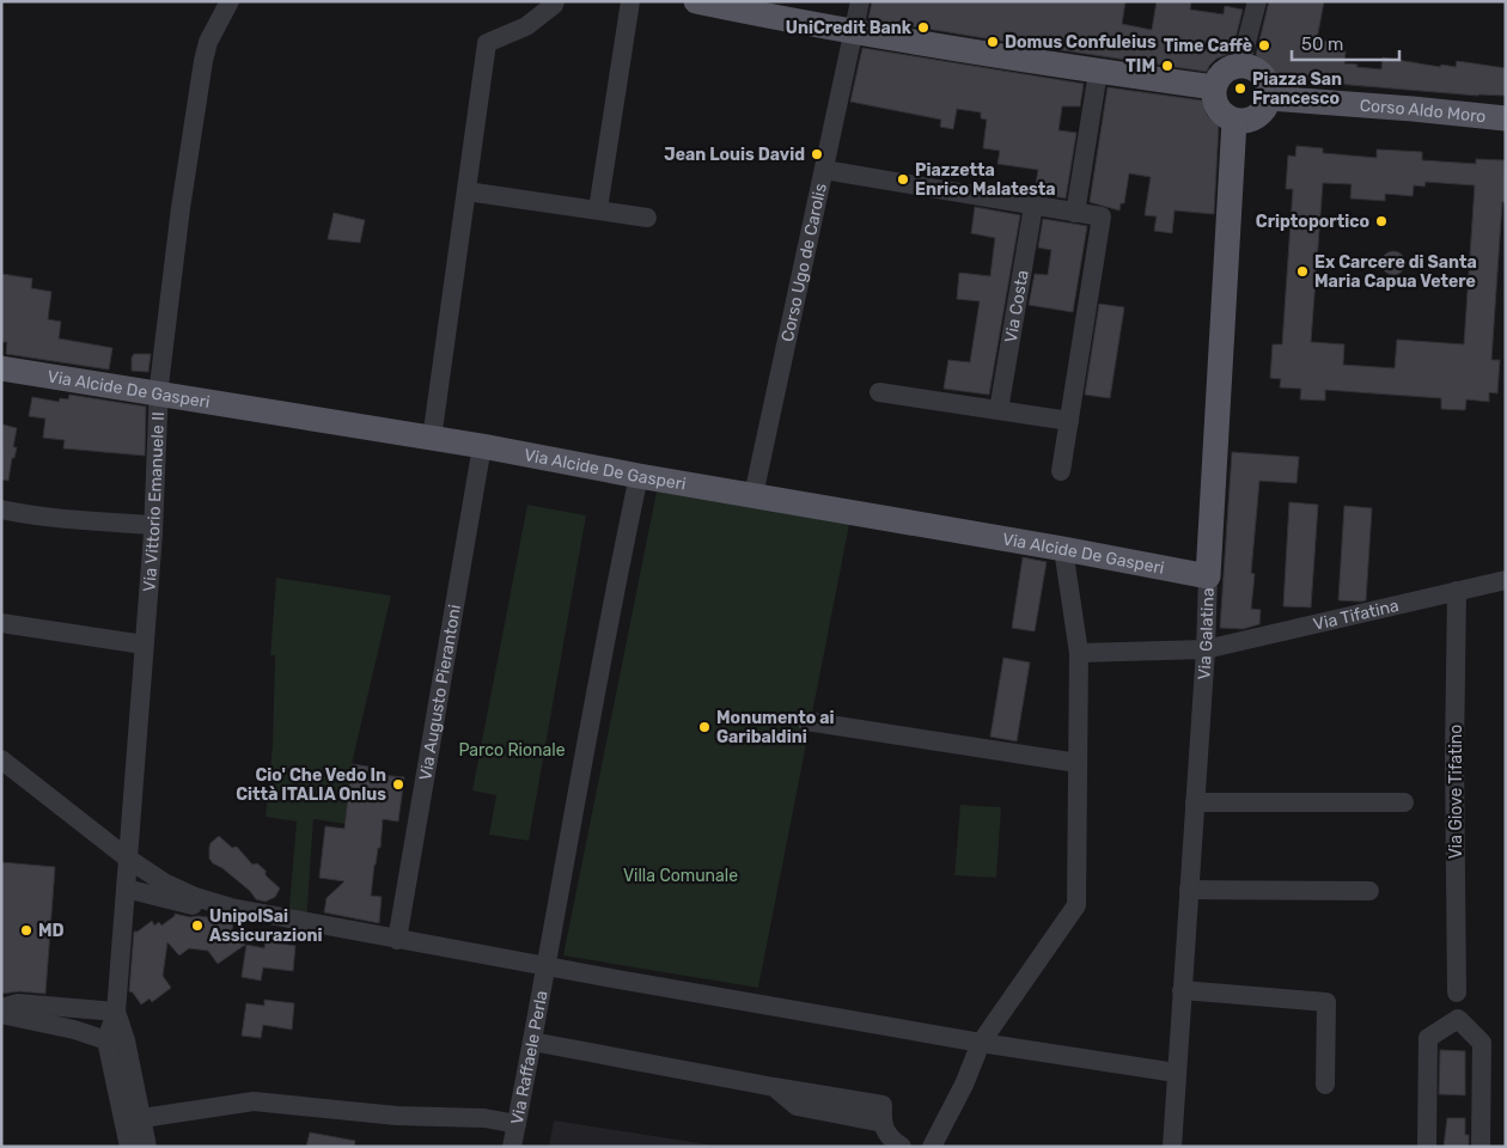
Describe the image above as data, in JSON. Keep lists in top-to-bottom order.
{
  "streets": {
    "main road": ["Corso Aldo Moro", "Via Alcide De Gasperi", "Via Galatina"],
    "street": [
      "Corso Ugo de Carolis",
      "Via Costa",
      "Via Vittorio Emanuele II",
      "Via Tifatina",
      "Via Augusto Pierantoni",
      "Via Giove Tifatino",
      "Via Raffaele Perla"
    ]
  },
  "crossings": [
    ["Corso Aldo Moro", "Via Galatina"],
    ["Corso Ugo de Carolis", "Via Alcide De Gasperi"],
    ["Via Alcide De Gasperi", "Via Vittorio Emanuele II"],
    ["Via Alcide De Gasperi", "Via Galatina"],
    ["Via Alcide De Gasperi", "Via Augusto Pierantoni"],
    ["Via Alcide De Gasperi", "Via Raffaele Perla"],
    ["Via Tifatina", "Via Galatina"],
    ["Via Tifatina", "Via Giove Tifatino"]
  ],
  "parks": ["Parco Rionale", "Villa Comunale"],
  "places": [
    "UniCredit Bank",
    "Domus Confuleius",
    "Time Caffè",
    "TIM",
    "Piazza San Francesco",
    "Jean Louis David",
    "Piazzetta Enrico Malatesta",
    "Criptoportico",
    "Ex Carcere di Santa Maria Capua Vetere",
    "Monumento ai Garibaldini",
    "Cio' Che Vedo In Città ITALIA Onlus",
    "UnipolSai Assicurazioni",
    "MD"
  ],
  "scale_bar": "50 m"
}
